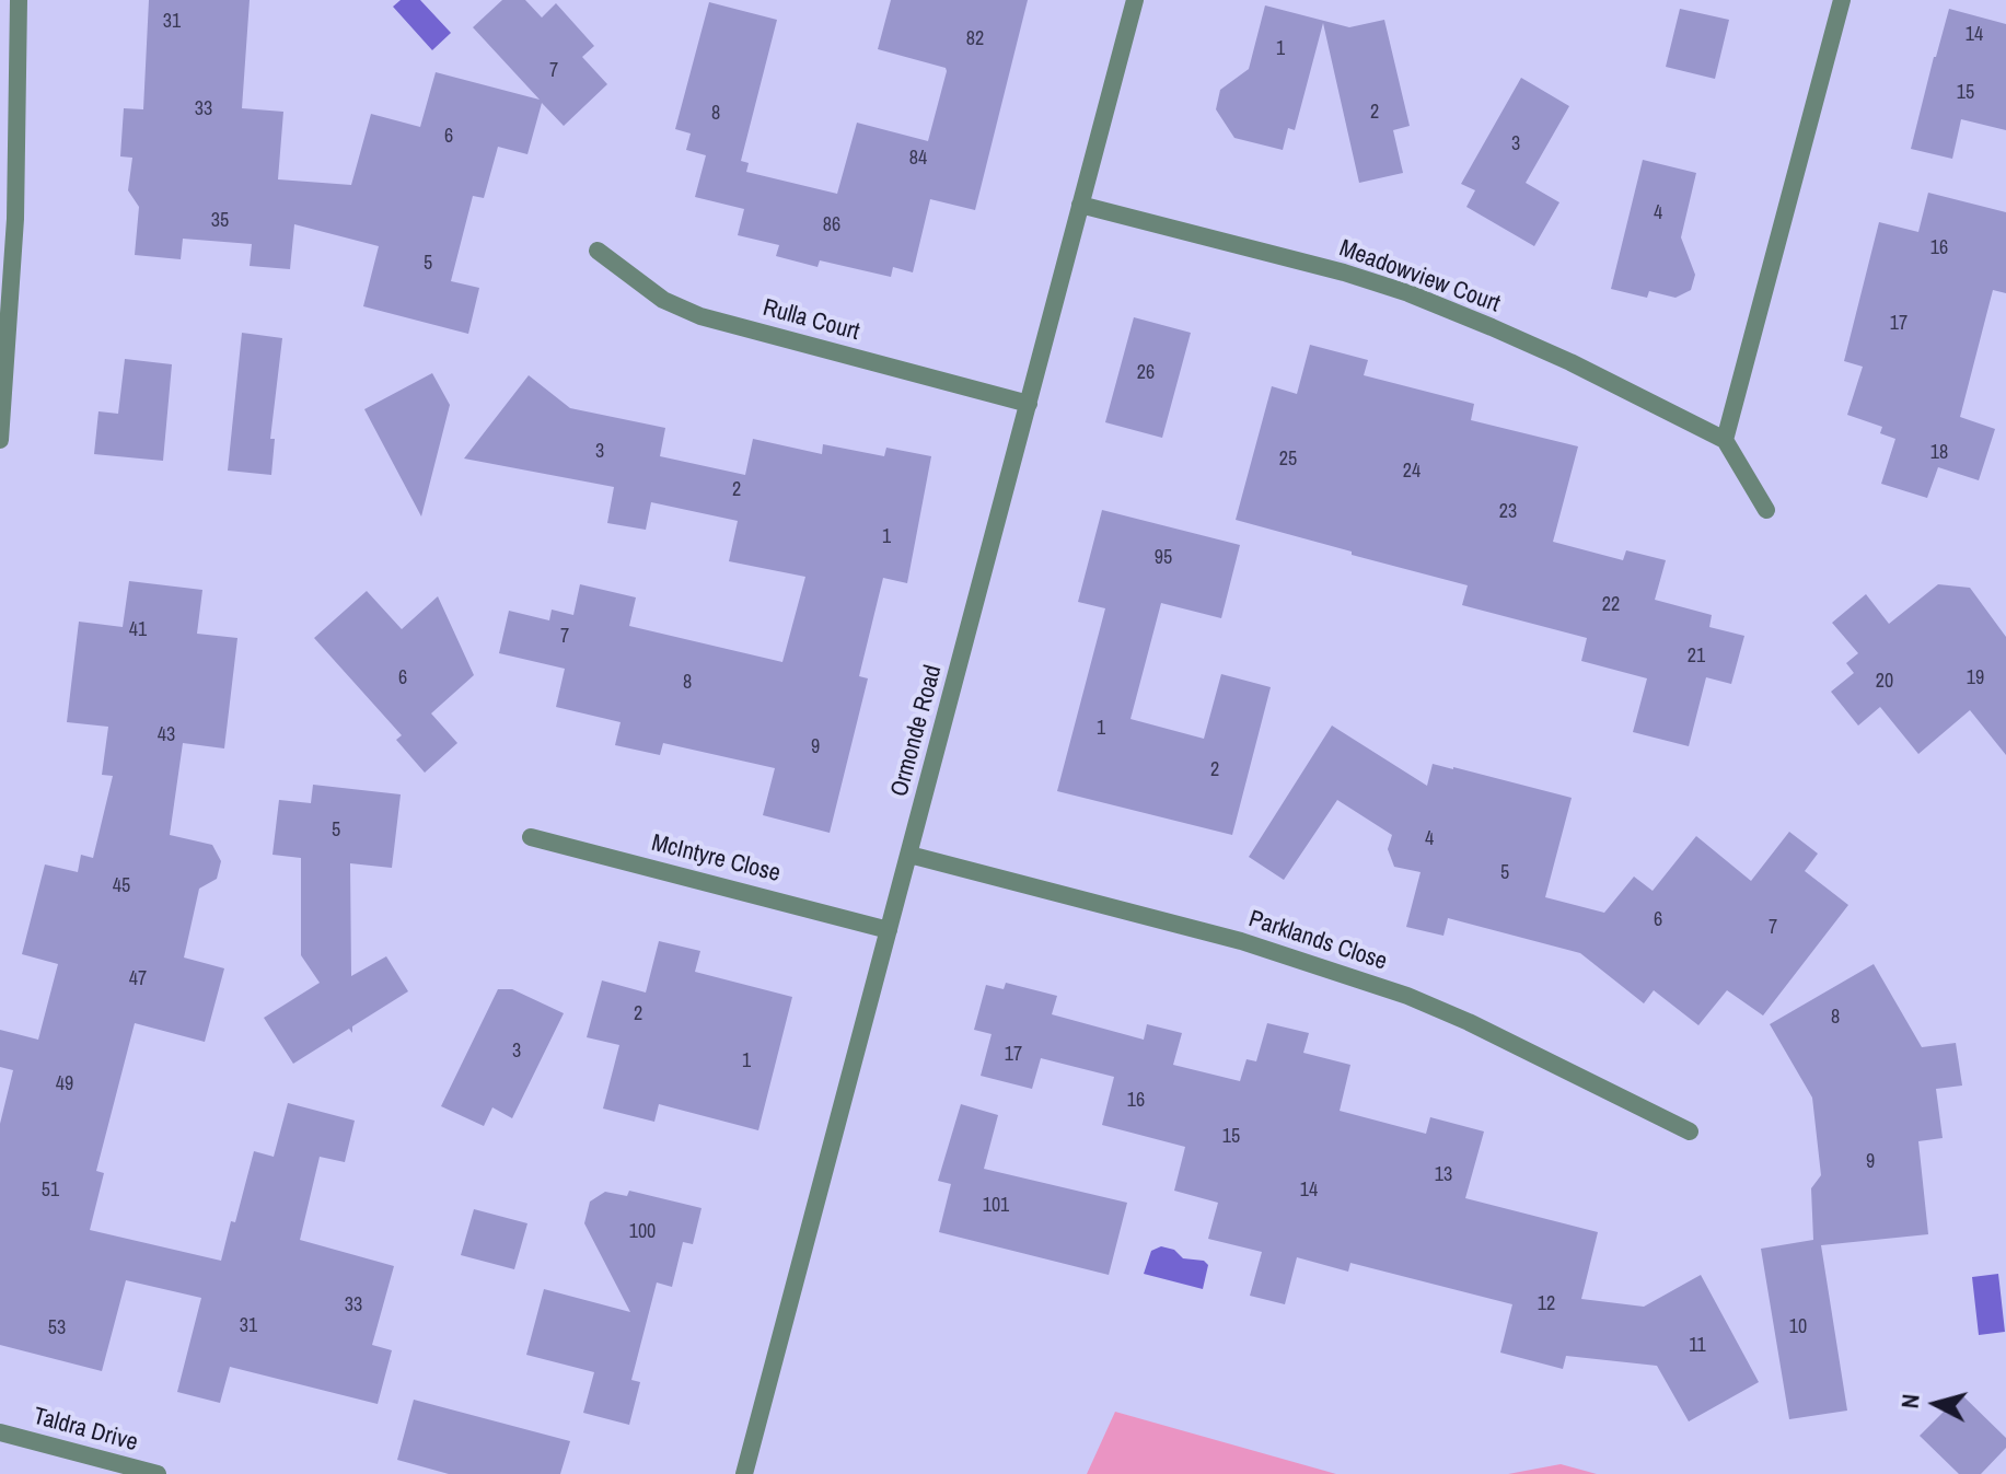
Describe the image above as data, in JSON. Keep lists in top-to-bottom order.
{
  "streets": {
    "street": [
      "Meadowview Court",
      "Rulla Court",
      "Ormonde Road",
      "McIntyre Close",
      "Parklands Close",
      "Taldra Drive"
    ]
  },
  "crossings": [
    ["Meadowview Court", "Ormonde Road"],
    ["Rulla Court", "Ormonde Road"],
    ["Ormonde Road", "McIntyre Close"],
    ["Ormonde Road", "Parklands Close"]
  ],
  "house_numbers": [
    "31",
    "14",
    "82",
    "1",
    "7",
    "15",
    "33",
    "2",
    "8",
    "6",
    "3",
    "84",
    "4",
    "35",
    "86",
    "16",
    "5",
    "17",
    "26",
    "3",
    "18",
    "25",
    "24",
    "2",
    "23",
    "1",
    "95",
    "22",
    "41",
    "7",
    "21",
    "6",
    "19",
    "20",
    "8",
    "1",
    "43",
    "9",
    "2",
    "5",
    "4",
    "5",
    "45",
    "6",
    "7",
    "47",
    "2",
    "8",
    "3",
    "17",
    "1",
    "49",
    "16",
    "15",
    "9",
    "13",
    "51",
    "14",
    "101",
    "100",
    "12",
    "33",
    "31",
    "10",
    "53",
    "11"
  ],
  "north": "left"
}
